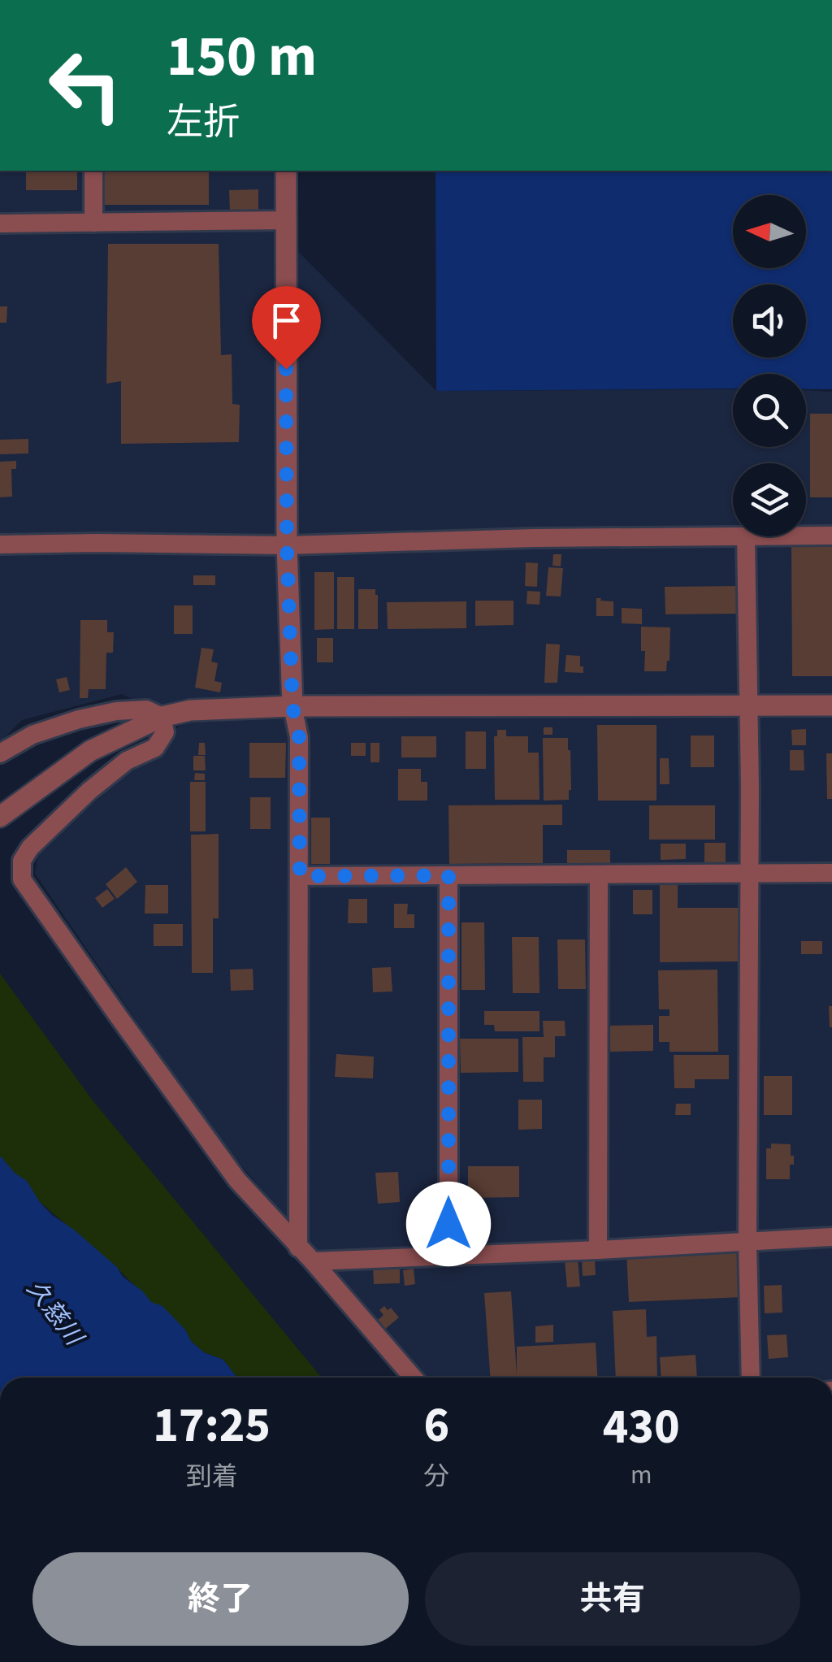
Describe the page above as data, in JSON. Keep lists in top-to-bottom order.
{
  "water": ["久慈川"],
  "north": "left",
  "page": {
    "turn": ["150 m", "左折"],
    "eta": [
      "17:25",
      "到着",
      "6",
      "分",
      "430",
      "m"
    ],
    "buttons": ["終了", "共有"]
  }
}
